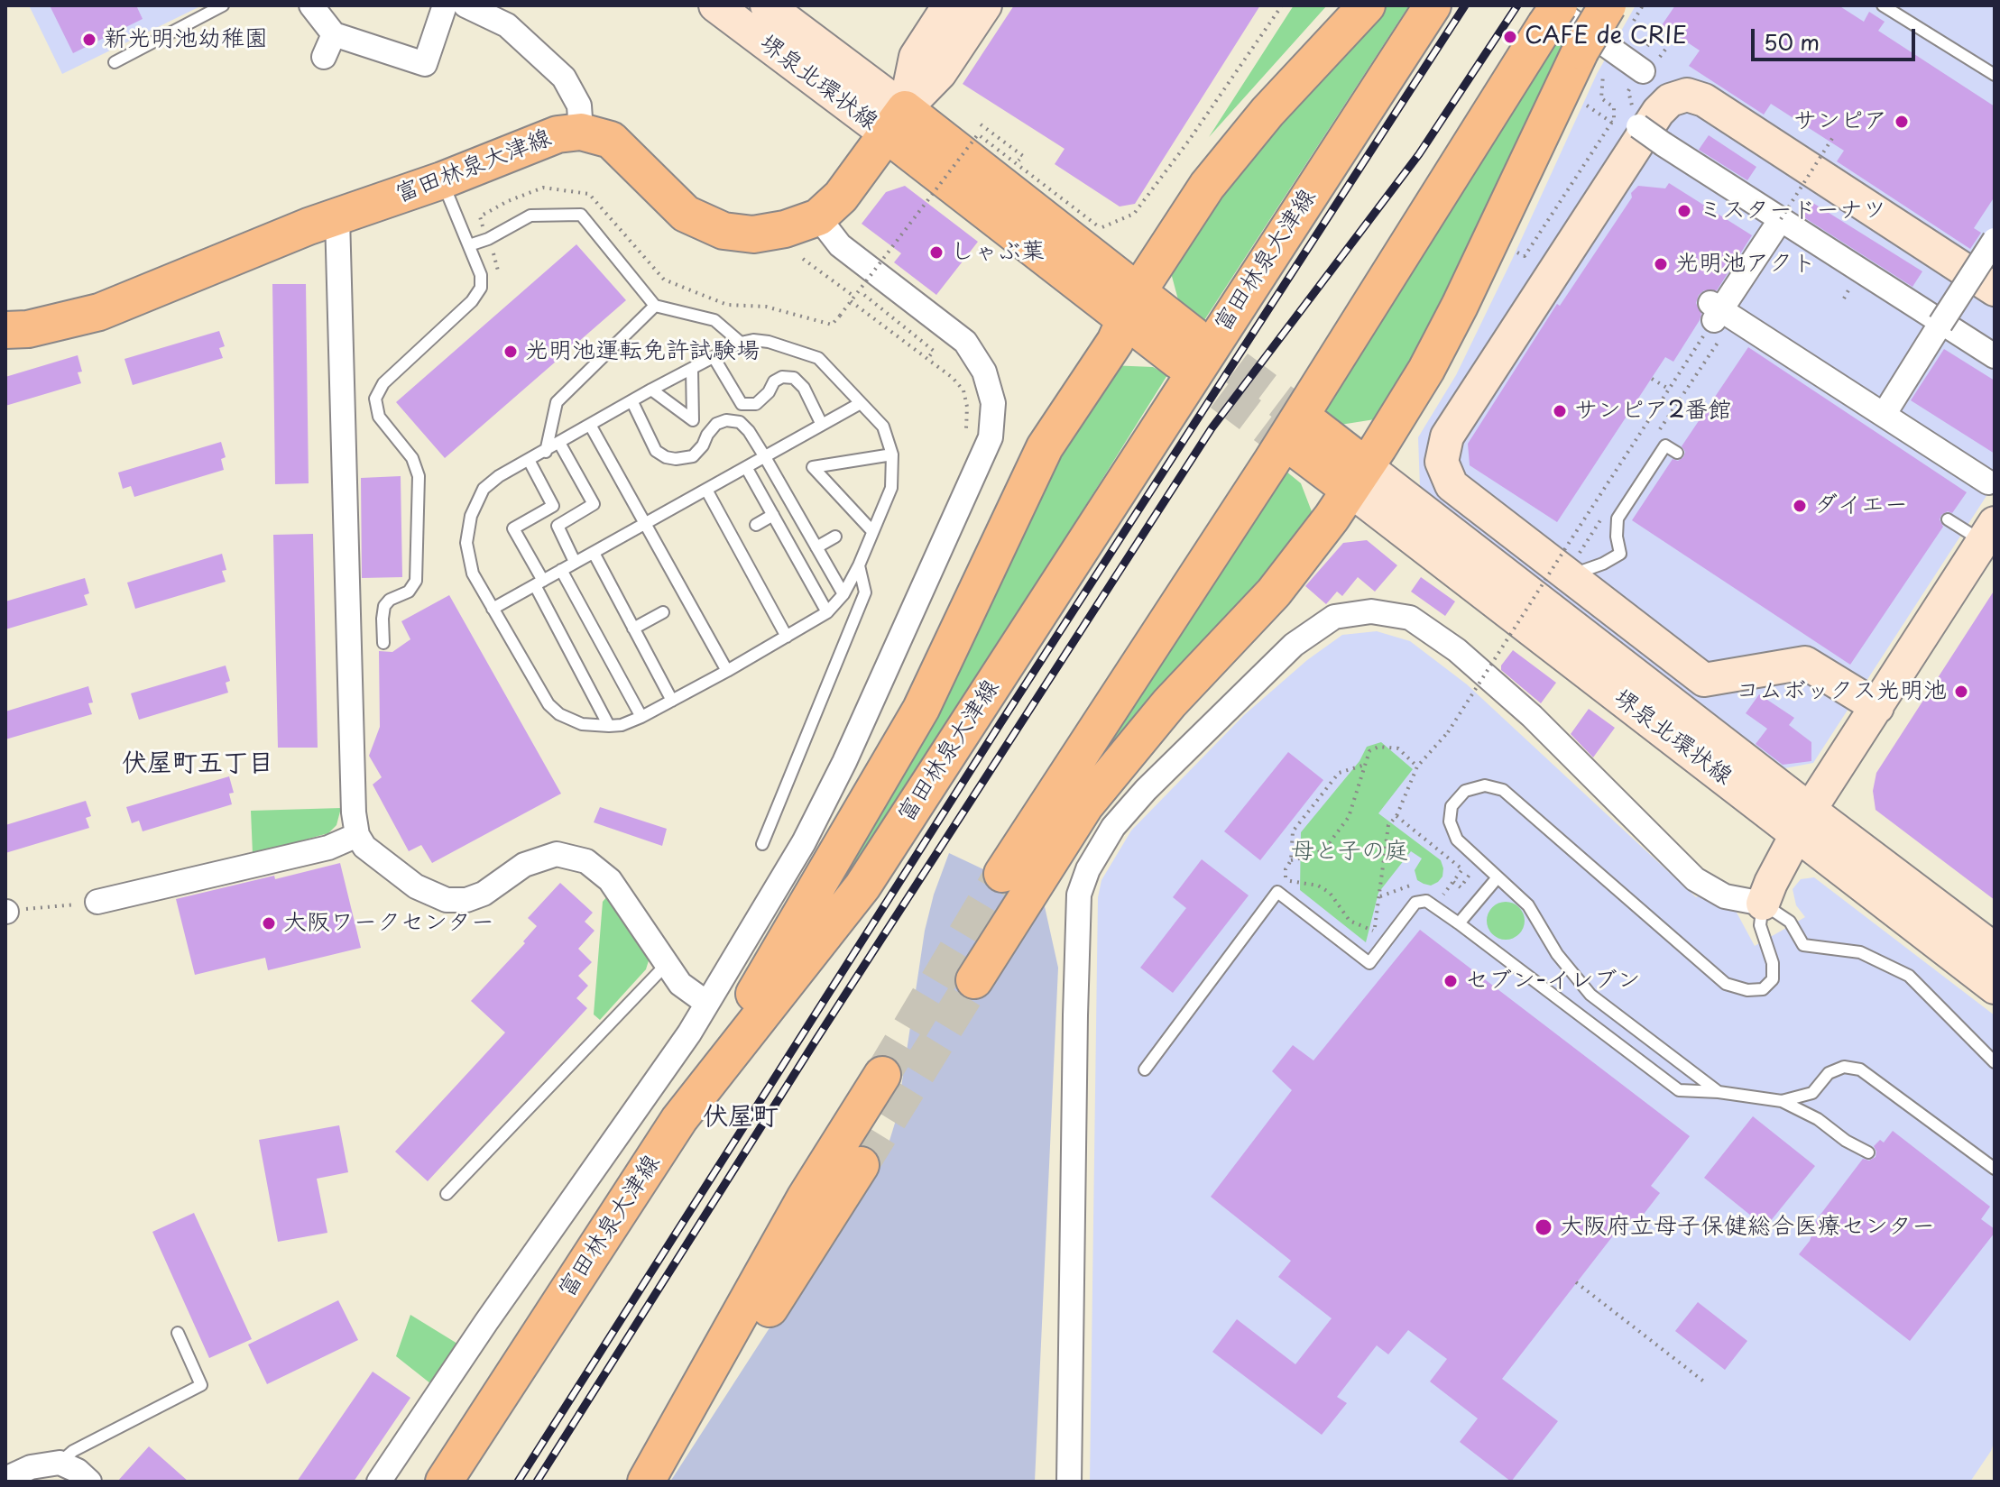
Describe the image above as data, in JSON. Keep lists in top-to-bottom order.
{
  "streets": {
    "main road": ["富田林泉大津線"],
    "street": ["堺泉北環状線"]
  },
  "crossings": [
    ["堺泉北環状線", "富田林泉大津線"]
  ],
  "districts": ["伏屋町五丁目", "伏屋町"],
  "parks": ["母と子の庭"],
  "places": [
    "CAFE de CRIE",
    "新光明池幼稚園",
    "サンピア",
    "ミスタードーナツ",
    "しゃぶ葉",
    "光明池アクト",
    "光明池運転免許試験場",
    "サンピア2番館",
    "ダイエー",
    "コムボックス光明池",
    "大阪ワークセンター",
    "セブン-イレブン",
    "大阪府立母子保健総合医療センター"
  ],
  "scale_bar": "50 m"
}
